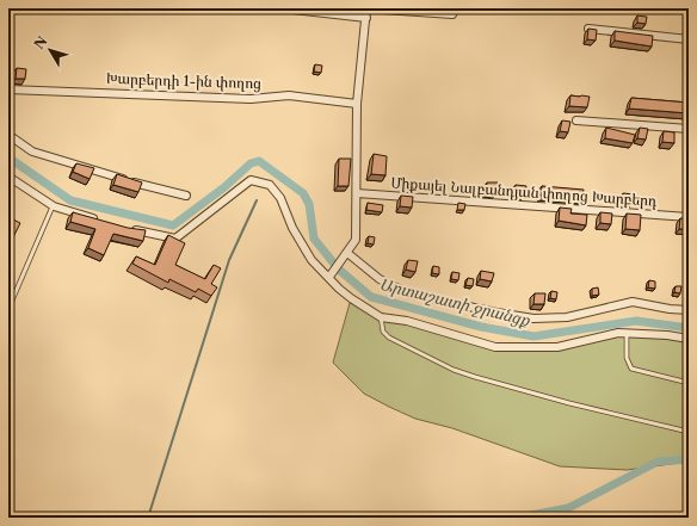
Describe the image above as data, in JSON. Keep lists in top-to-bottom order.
{
  "streets": {
    "street": ["Խարբերդի 1-ին փողոց", "Միքայել Նալբանդյան փողոց Խարբերդ"]
  },
  "water": ["Արտաշատի ջրանցք"],
  "north": "top left"
}
